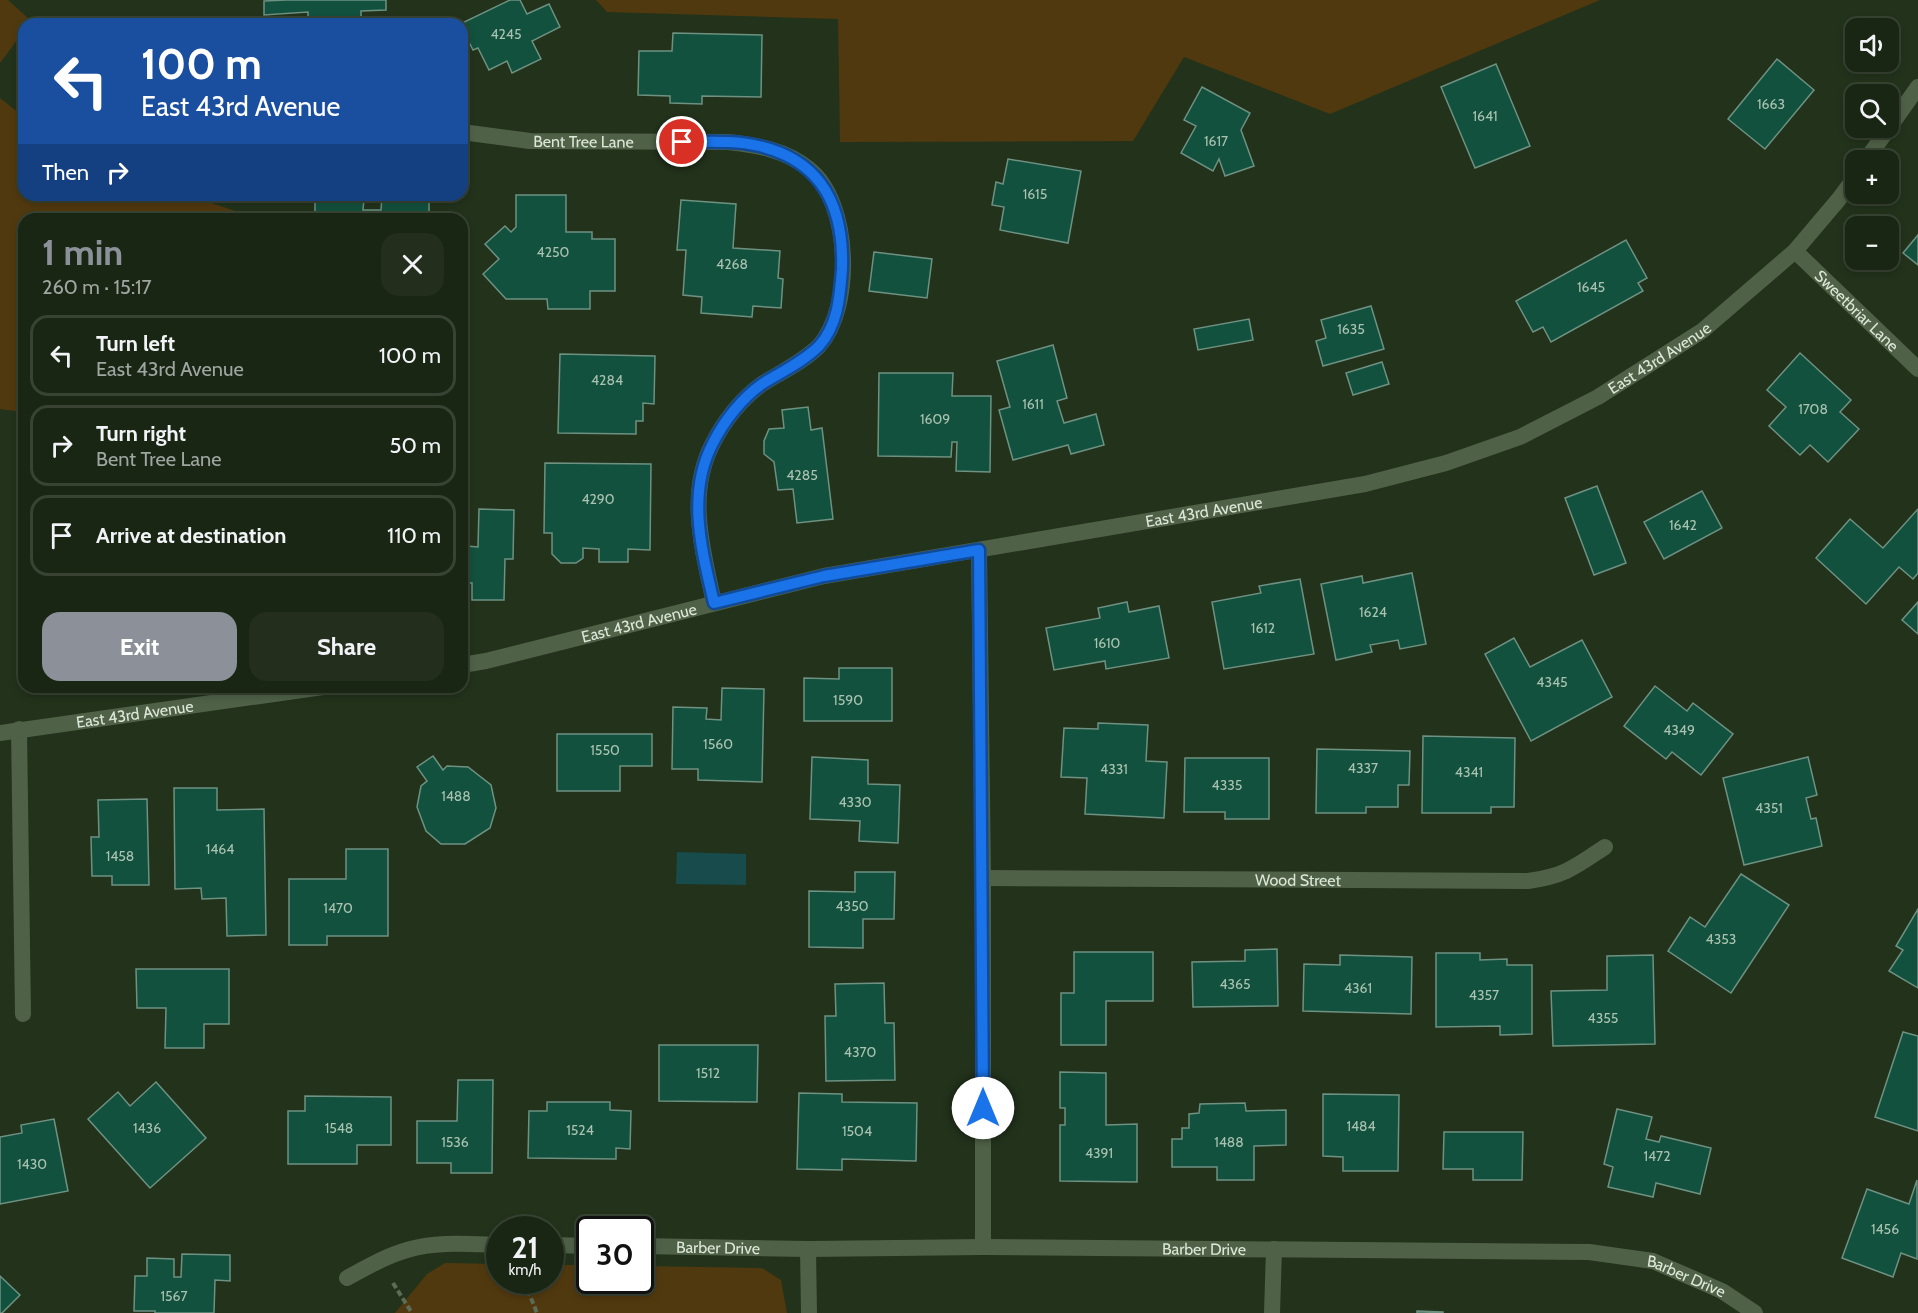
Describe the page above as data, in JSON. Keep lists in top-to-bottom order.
{
  "streets": {
    "street": [
      "Bent Tree Lane",
      "Sweetbriar Lane",
      "East 43rd Avenue",
      "Wood Street",
      "Barber Drive"
    ]
  },
  "crossings": [
    ["Bent Tree Lane", "East 43rd Avenue"],
    ["Sweetbriar Lane", "East 43rd Avenue"]
  ],
  "house_numbers": [
    "4245",
    "1663",
    "1641",
    "1617",
    "1615",
    "4250",
    "4268",
    "1645",
    "1635",
    "4284",
    "1611",
    "1708",
    "1609",
    "4285",
    "4290",
    "1642",
    "1624",
    "1612",
    "1610",
    "4345",
    "1590",
    "4349",
    "1560",
    "1550",
    "4337",
    "4331",
    "4341",
    "4335",
    "1488",
    "4330",
    "4351",
    "1464",
    "1458",
    "4350",
    "1470",
    "4353",
    "4365",
    "4361",
    "4357",
    "4355",
    "4370",
    "1512",
    "1484",
    "1436",
    "1548",
    "1524",
    "1504",
    "1536",
    "1488",
    "4391",
    "1472",
    "1430",
    "1456",
    "1567"
  ],
  "page": {
    "map_buttons": ["+", "−"],
    "turn": ["100 m", "East 43rd Avenue"],
    "then": "Then",
    "heading": ["1 min", "260 m · 15:17"],
    "list": [
      {
        "name": "Turn left",
        "note": "East 43rd Avenue",
        "value": "100 m"
      },
      {
        "name": "Turn right",
        "note": "Bent Tree Lane",
        "value": "50 m"
      },
      {
        "name": "Arrive at destination",
        "value": "110 m"
      }
    ],
    "buttons": ["Exit", "Share"],
    "speed": "21 km/h",
    "limit": "30"
  }
}
